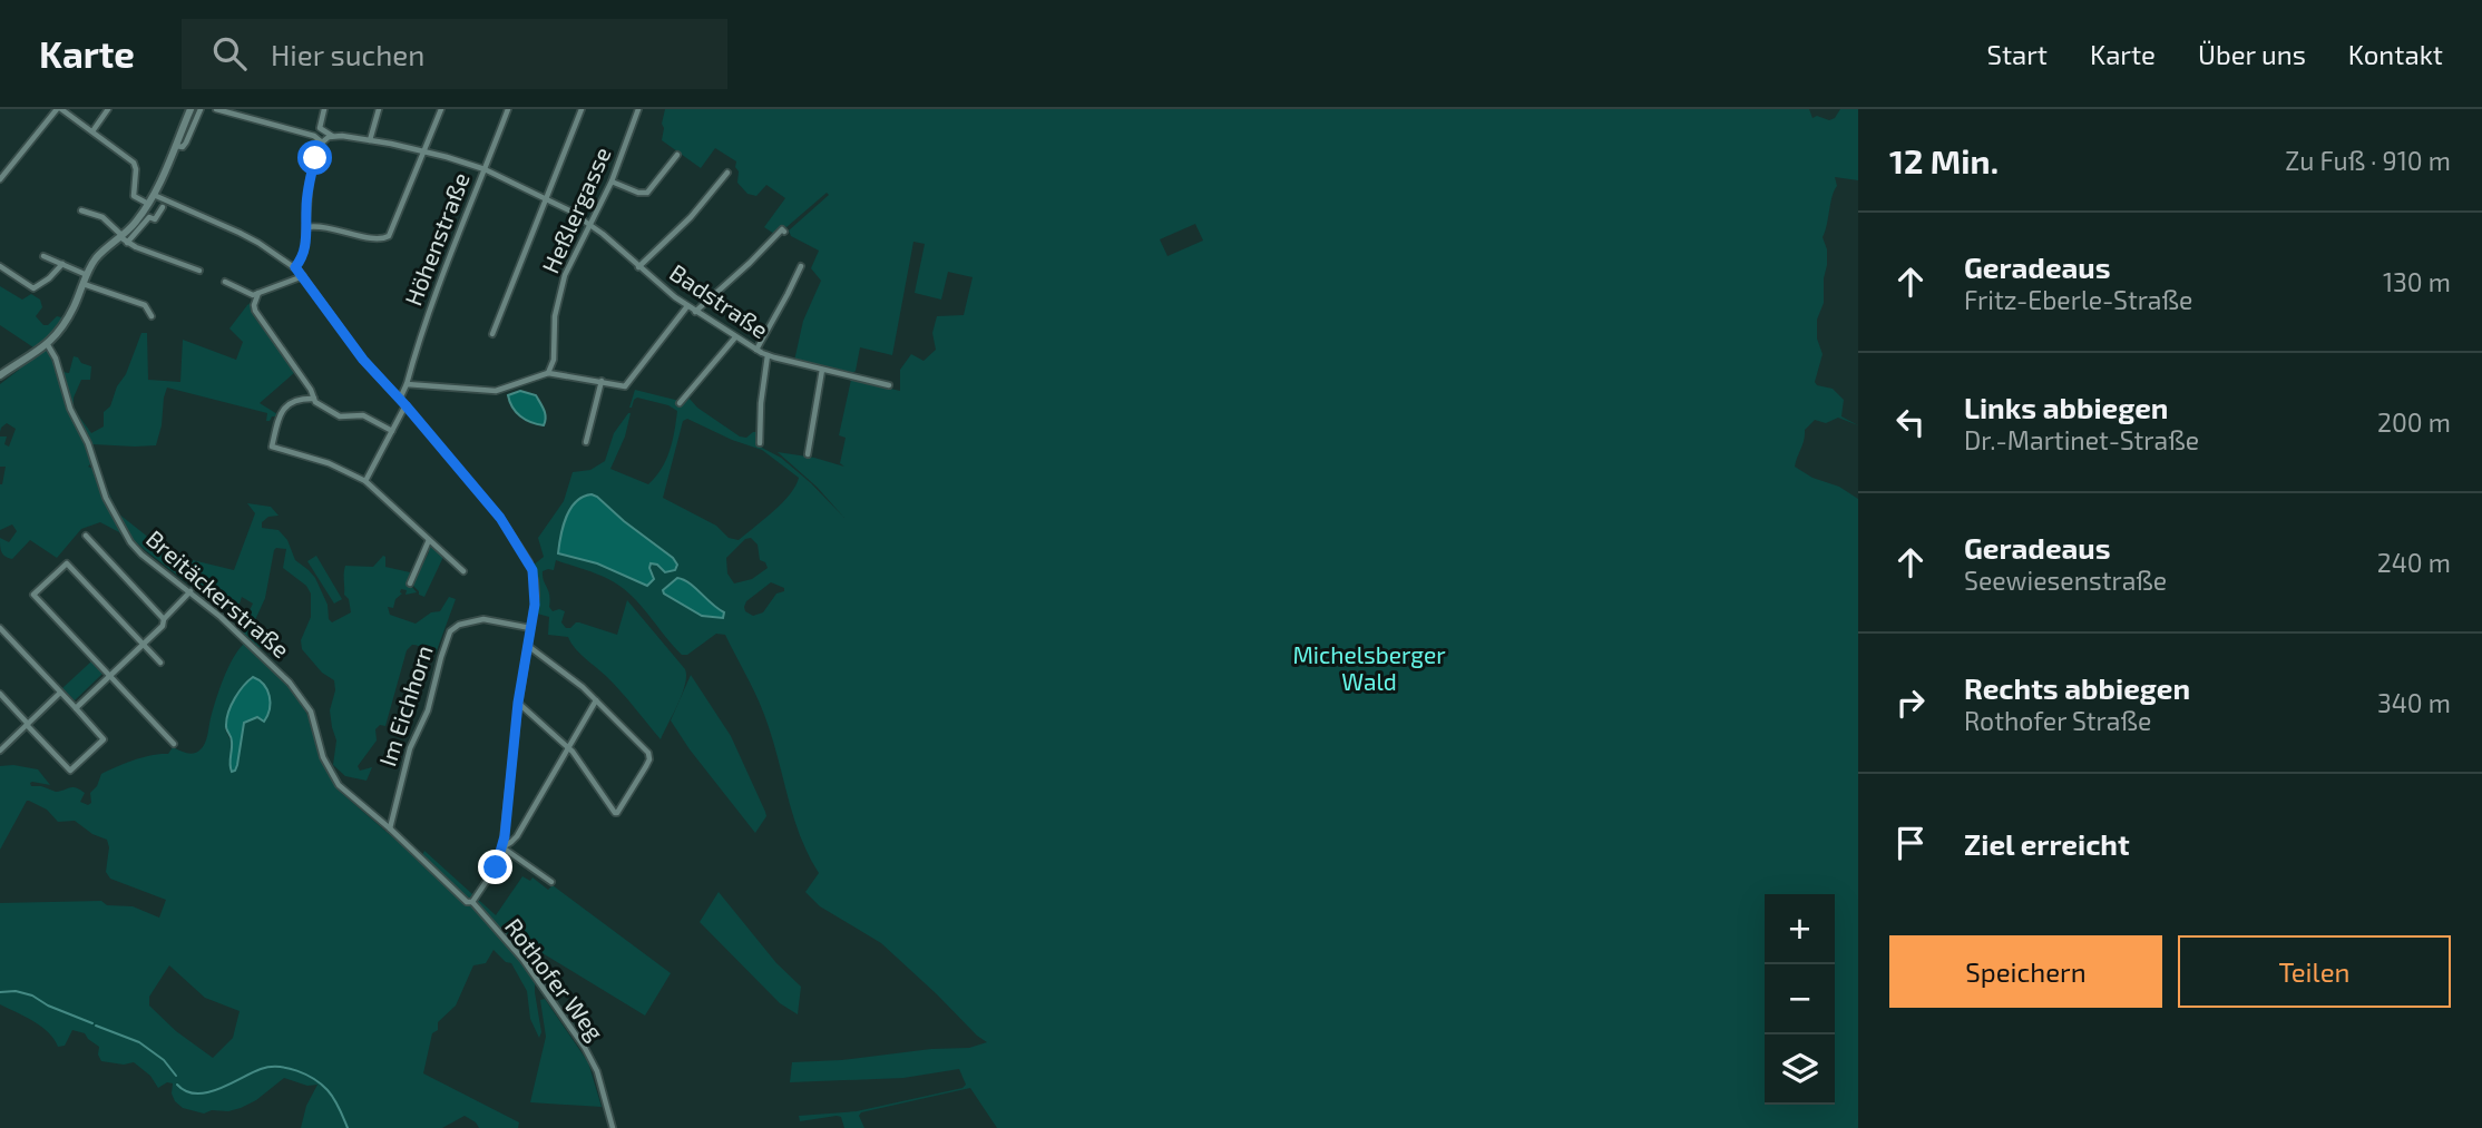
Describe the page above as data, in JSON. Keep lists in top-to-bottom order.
{
  "streets": {
    "street": [
      "Heßlergasse",
      "Höhenstraße",
      "Badstraße",
      "Breitäckerstraße",
      "Im Eichhorn",
      "Rothofer Weg"
    ]
  },
  "crossings": [
    ["Heßlergasse", "Badstraße"],
    ["Höhenstraße", "Badstraße"],
    ["Breitäckerstraße", "Im Eichhorn"],
    ["Breitäckerstraße", "Rothofer Weg"]
  ],
  "parks": ["Michelsberger Wald"],
  "page": {
    "header": "Karte",
    "search": "Hier suchen",
    "nav": [
      "Start",
      "Karte",
      "Über uns",
      "Kontakt"
    ],
    "heading": ["12 Min.", "Zu Fuß · 910 m"],
    "list": [
      ["Geradeaus", "Fritz-Eberle-Straße", "130 m"],
      ["Links abbiegen", "Dr.-Martinet-Straße", "200 m"],
      ["Geradeaus", "Seewiesenstraße", "240 m"],
      ["Rechts abbiegen", "Rothofer Straße", "340 m"],
      "Ziel erreicht"
    ],
    "map_buttons": ["+", "−"],
    "buttons": ["Speichern", "Teilen"]
  }
}
